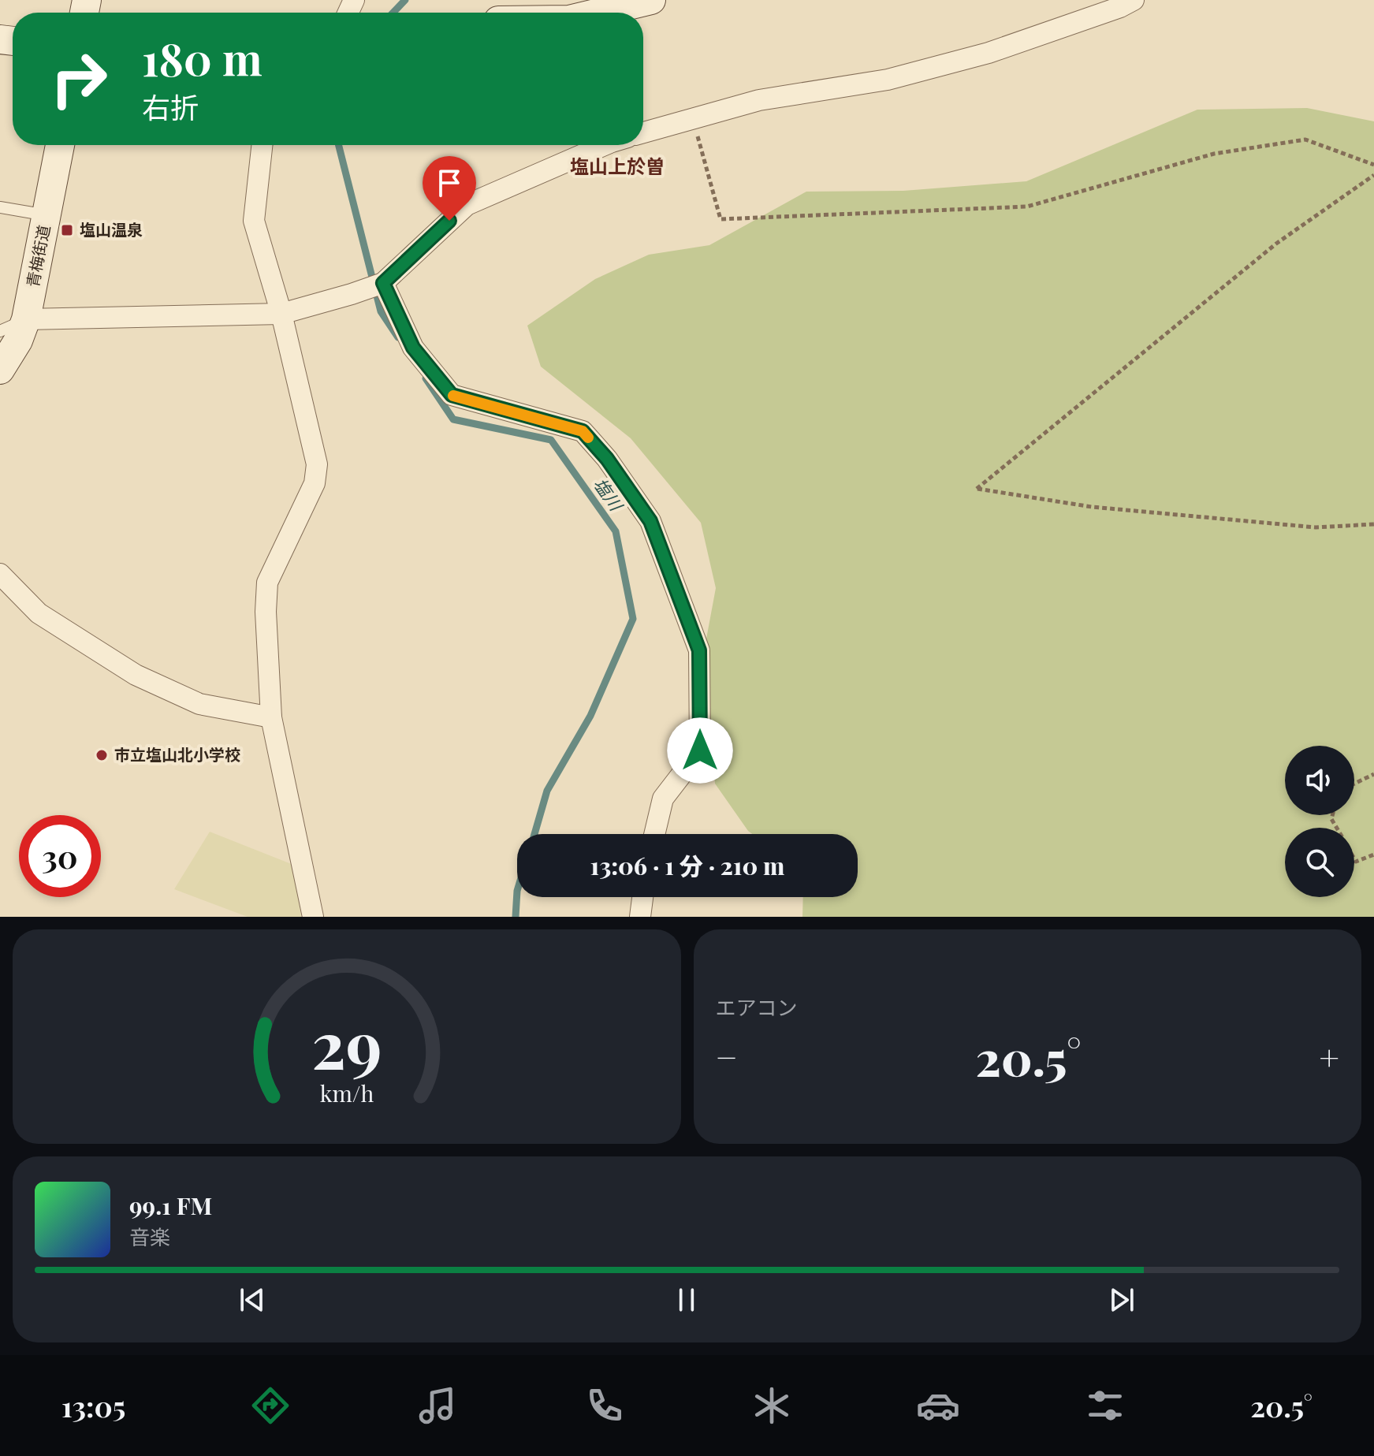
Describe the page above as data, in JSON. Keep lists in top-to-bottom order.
{
  "streets": {
    "street": ["青梅街道"]
  },
  "districts": ["塩山上於曽"],
  "water": ["塩川"],
  "places": {
    "transit": ["塩山温泉"],
    "other": ["市立塩山北小学校"]
  },
  "page": {
    "turn": ["180 m", "右折"],
    "limit": "30",
    "trip": "13:06 · 1 分 · 210 m",
    "tile": "エアコン",
    "heat": ["−", "20.5°", "+"],
    "song": ["99.1 FM", "音楽"],
    "tabs": ["13:05", "20.5°"],
    "gauge": ["29", "km/h"]
  }
}
